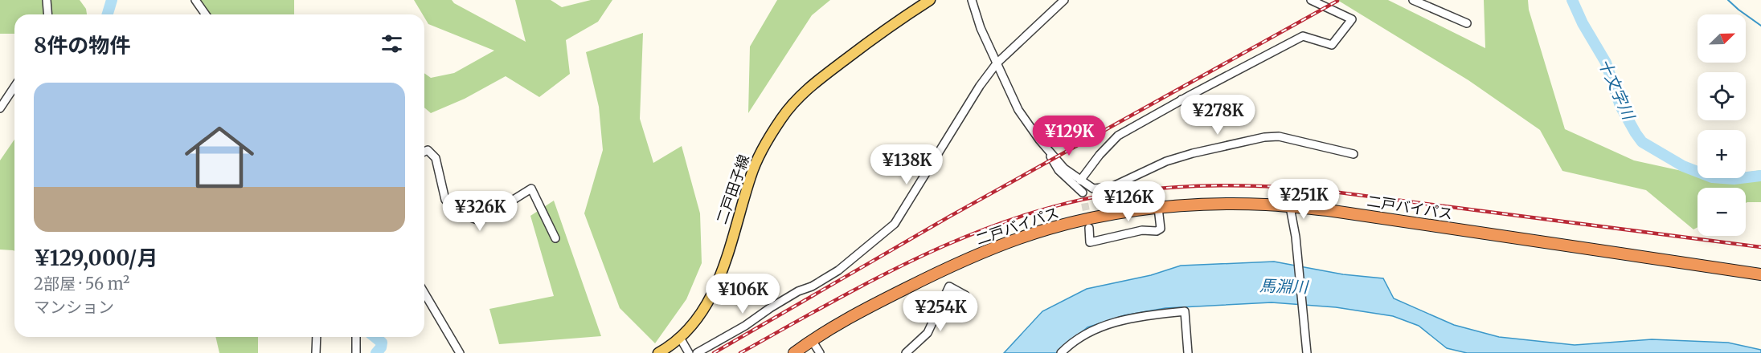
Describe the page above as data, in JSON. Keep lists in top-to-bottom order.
{
  "streets": {
    "highway": ["二戸バイパス"],
    "main road": ["二戸田子線"]
  },
  "water": ["十文字川", "馬淵川"],
  "north": "top right",
  "page": {
    "map_buttons": ["+", "−"],
    "heading": "8件の物件",
    "list": [
      {
        "name": "¥129,000/月",
        "note": "2部屋 · 56 m² · マンション"
      }
    ],
    "price": [
      "¥278K",
      "¥129K",
      "¥138K",
      "¥251K",
      "¥126K",
      "¥326K",
      "¥106K",
      "¥254K"
    ]
  }
}
